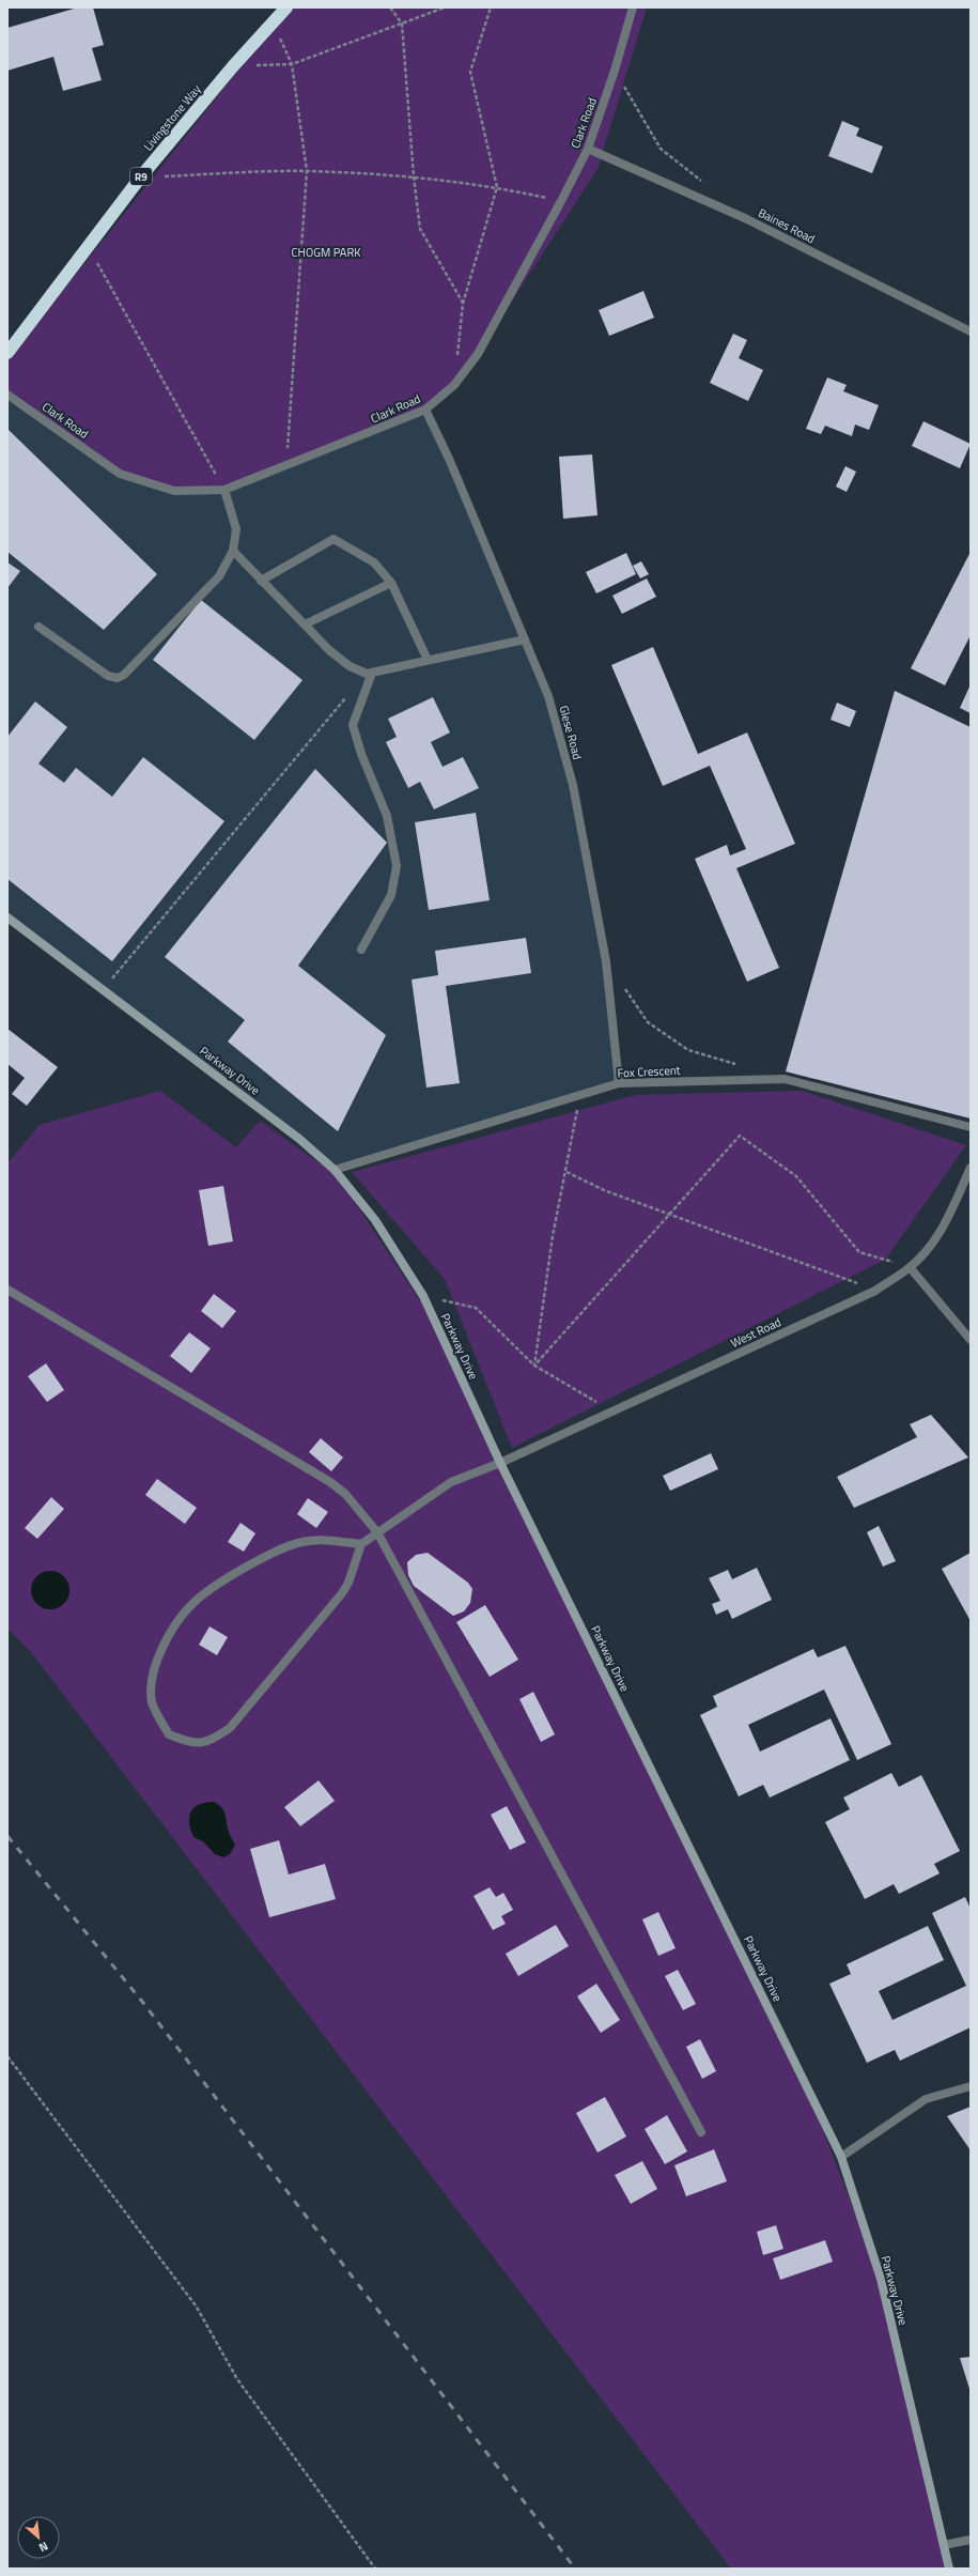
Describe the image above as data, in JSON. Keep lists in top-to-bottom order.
{
  "streets": {
    "highway": ["Livingstone Way", "R9"],
    "street": [
      "Clark Road",
      "Baines Road",
      "Glese Road",
      "Parkway Drive",
      "Fox Crescent",
      "West Road"
    ]
  },
  "crossings": [
    ["Clark Road", "Baines Road"],
    ["Clark Road", "Glese Road"],
    ["Glese Road", "Fox Crescent"],
    ["Parkway Drive", "Fox Crescent"],
    ["Parkway Drive", "West Road"]
  ],
  "parks": ["CHOGM PARK"],
  "north": "bottom right"
}
